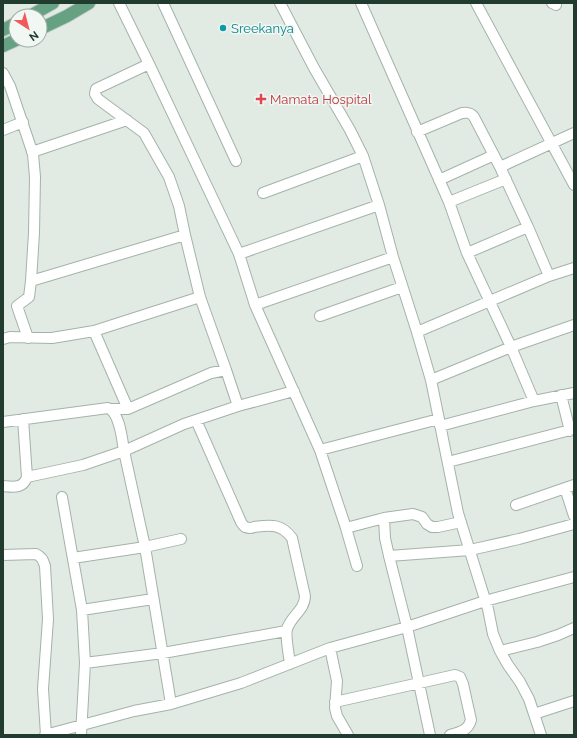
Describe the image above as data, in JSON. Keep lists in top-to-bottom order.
{
  "places": {
    "other": ["Sreekanya"],
    "health": ["Mamata Hospital"]
  },
  "north": "bottom right"
}
